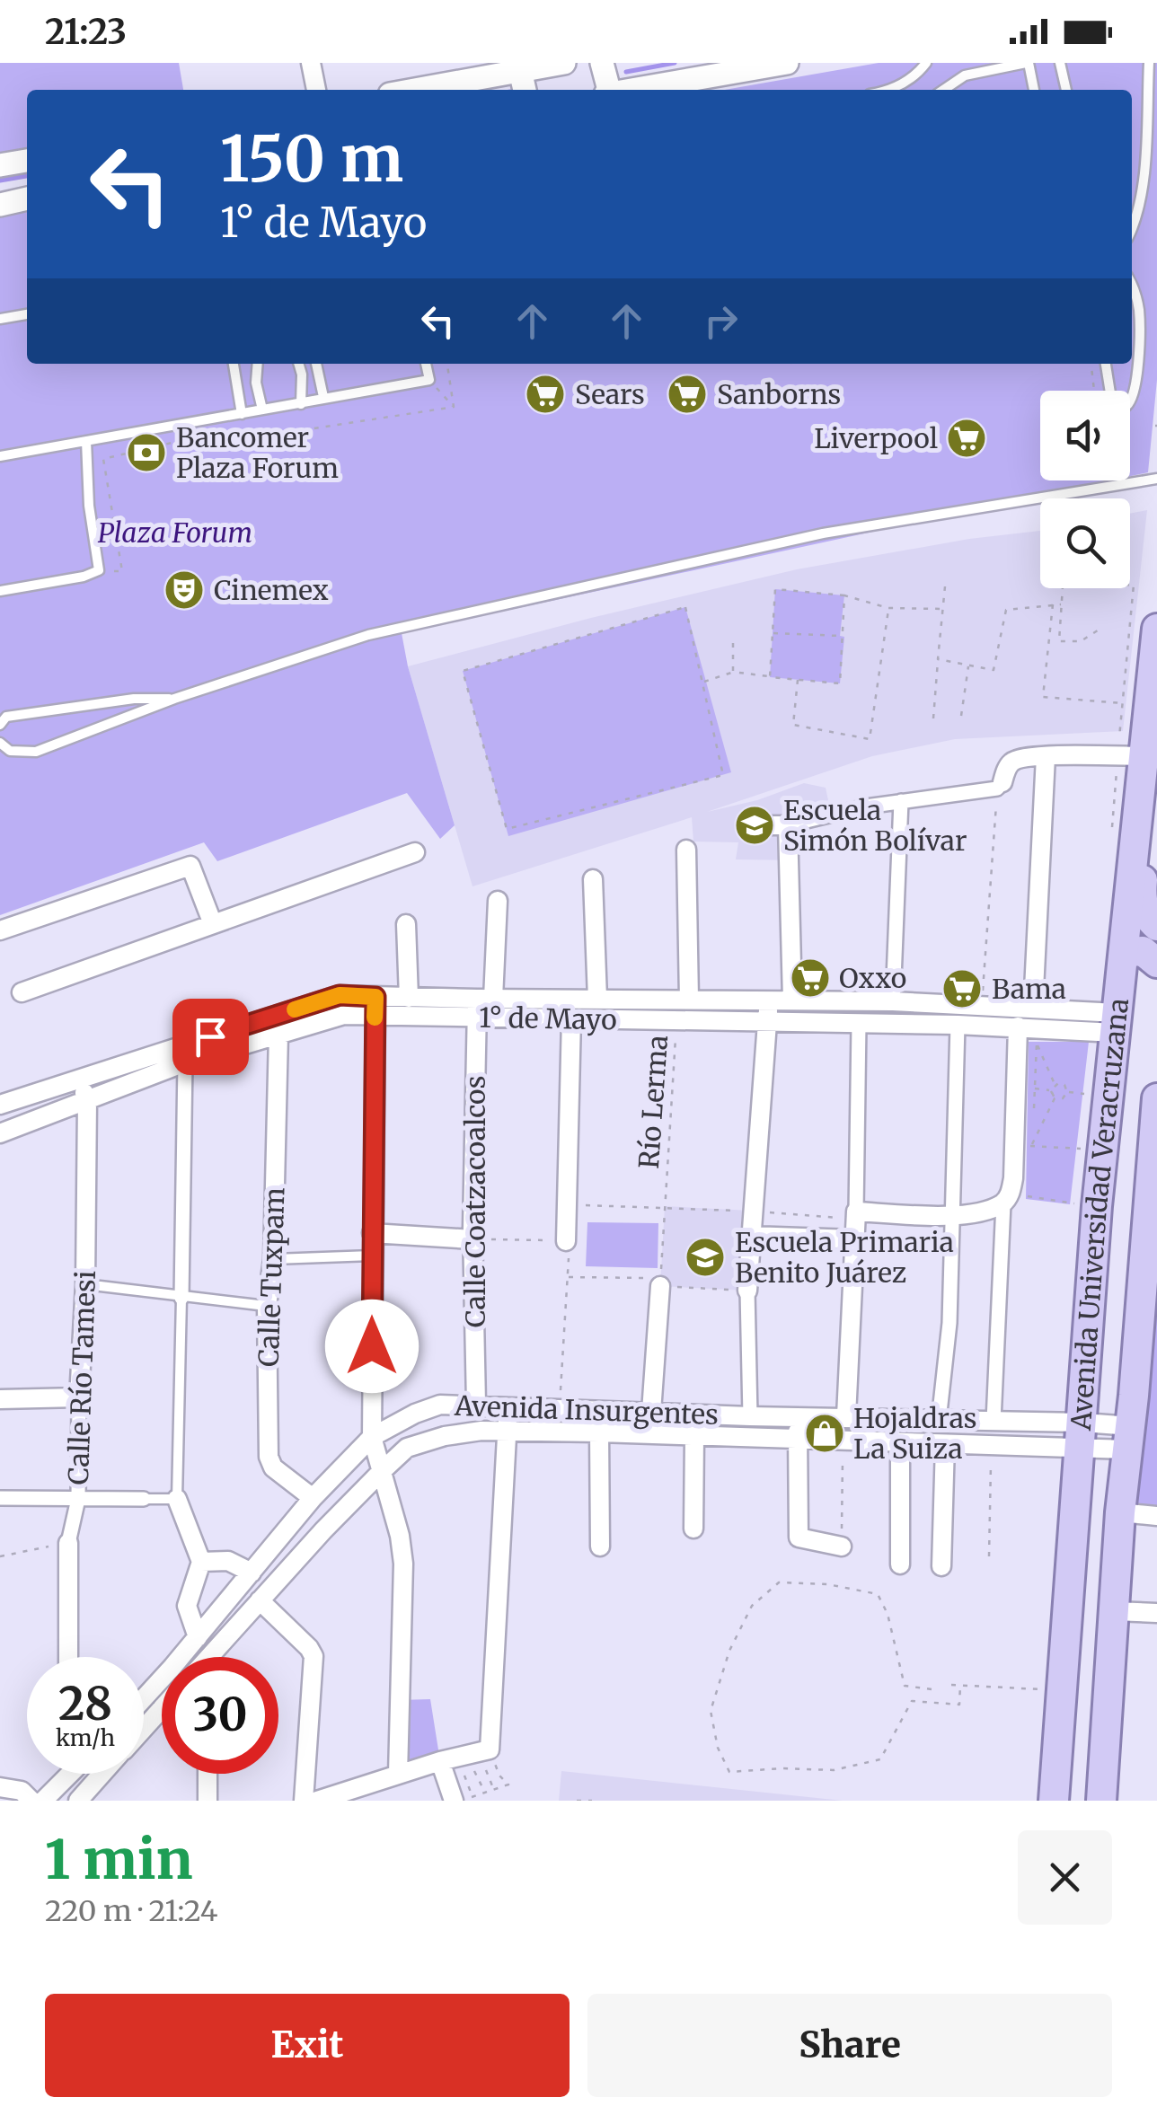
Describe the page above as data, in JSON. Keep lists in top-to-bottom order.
{
  "streets": {
    "main road": ["Avenida Universidad Veracruzana"],
    "street": [
      "1° de Mayo",
      "Calle Coatzacoalcos",
      "Calle Tuxpam",
      "Calle Río Tamesi",
      "Avenida Insurgentes"
    ],
    "path": ["Río Lerma"]
  },
  "crossings": [
    ["1° de Mayo", "Río Lerma"],
    ["1° de Mayo", "Calle Coatzacoalcos"],
    ["1° de Mayo", "Avenida Universidad Veracruzana"],
    ["1° de Mayo", "Calle Tuxpam"],
    ["1° de Mayo", "Calle Río Tamesi"],
    ["Calle Coatzacoalcos", "Avenida Insurgentes"],
    ["Avenida Universidad Veracruzana", "Avenida Insurgentes"],
    ["Calle Tuxpam", "Avenida Insurgentes"]
  ],
  "parks": ["Plaza Forum"],
  "places": {
    "supermarket": [
      "Sears",
      "Sanborns",
      "Liverpool",
      "Oxxo",
      "Bama"
    ],
    "bank": ["Bancomer Plaza Forum"],
    "theatre": ["Cinemex"],
    "school or university": ["Escuela Simón Bolívar", "Escuela Primaria Benito Juárez"],
    "shop": ["Hojaldras La Suiza"]
  },
  "page": {
    "status": "21:23",
    "turn": ["150 m", "1° de Mayo"],
    "speed": "28 km/h",
    "limit": "30",
    "heading": ["1 min", "220 m · 21:24"],
    "buttons": ["Exit", "Share"]
  }
}
